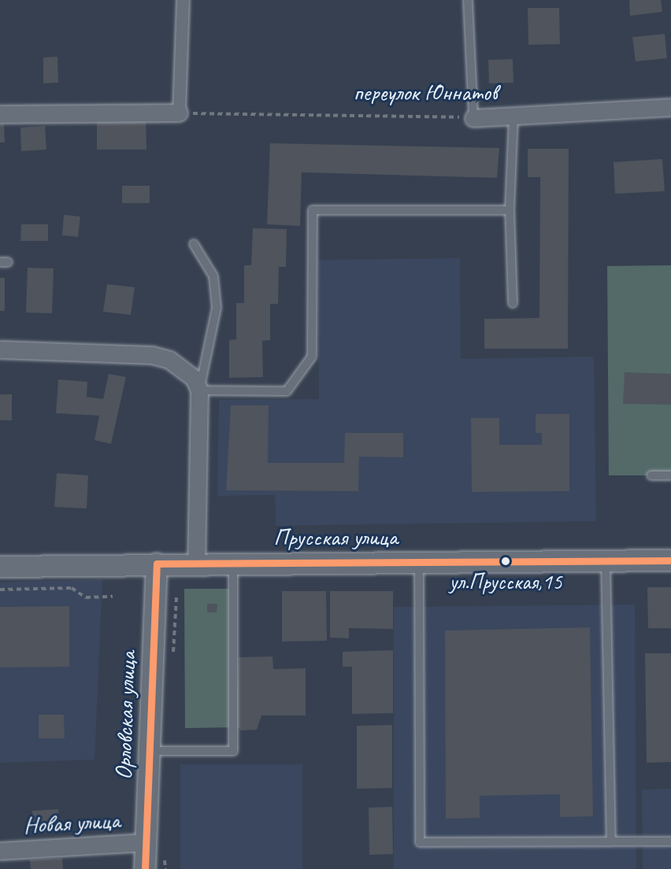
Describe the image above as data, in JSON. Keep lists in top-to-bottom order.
{
  "streets": {
    "street": [
      "переулок Юннатов",
      "Прусская улица",
      "Орловская улица",
      "Новая улица"
    ]
  },
  "crossings": [
    ["Прусская улица", "Орловская улица"],
    ["Орловская улица", "Новая улица"]
  ],
  "places": ["ул.Прусская,15"]
}
